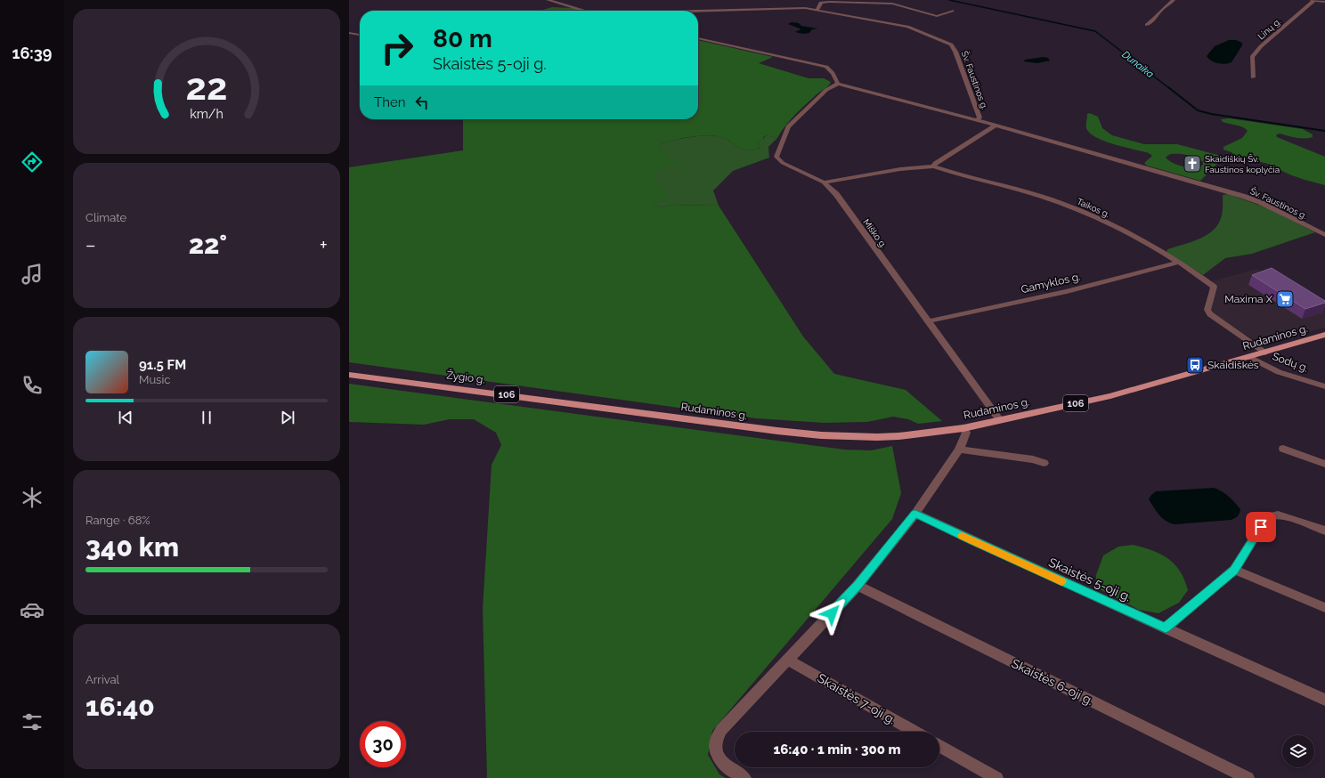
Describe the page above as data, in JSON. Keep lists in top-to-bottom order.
{
  "streets": {
    "main road": ["Rudaminos g.", "Žygio g.", "106"],
    "street": [
      "Linų g.",
      "Šv. Faustinos g.",
      "Taikos g.",
      "Miško g.",
      "Gamyklos g.",
      "Sodų g.",
      "Skaistės 5-oji g.",
      "Skaistės 6-oji g.",
      "Skaistės 7-oji g."
    ]
  },
  "crossings": [
    ["Šv. Faustinos g.", "Miško g."],
    ["Taikos g.", "Gamyklos g."],
    ["Taikos g.", "Rudaminos g."],
    ["Miško g.", "Gamyklos g."],
    ["Miško g.", "Rudaminos g."],
    ["Rudaminos g.", "Sodų g."],
    ["Rudaminos g.", "Žygio g."]
  ],
  "water": ["Dunaika"],
  "places": {
    "church": ["Skaidiškių Šv. Faustinos koplyčia"],
    "supermarket": ["Maxima X"],
    "bus stop": ["Skaidiškės"]
  },
  "page": {
    "tabs": "16:39",
    "turn": ["80 m", "Skaistės 5-oji g."],
    "then": "Then",
    "tile": [
      "Climate",
      ["Range · 68%", "340 km"],
      ["Arrival", "16:40"]
    ],
    "heat": ["−", "22°", "+"],
    "song": ["91.5 FM", "Music"],
    "limit": "30",
    "trip": "16:40 · 1 min · 300 m",
    "gauge": ["22", "km/h"]
  }
}
